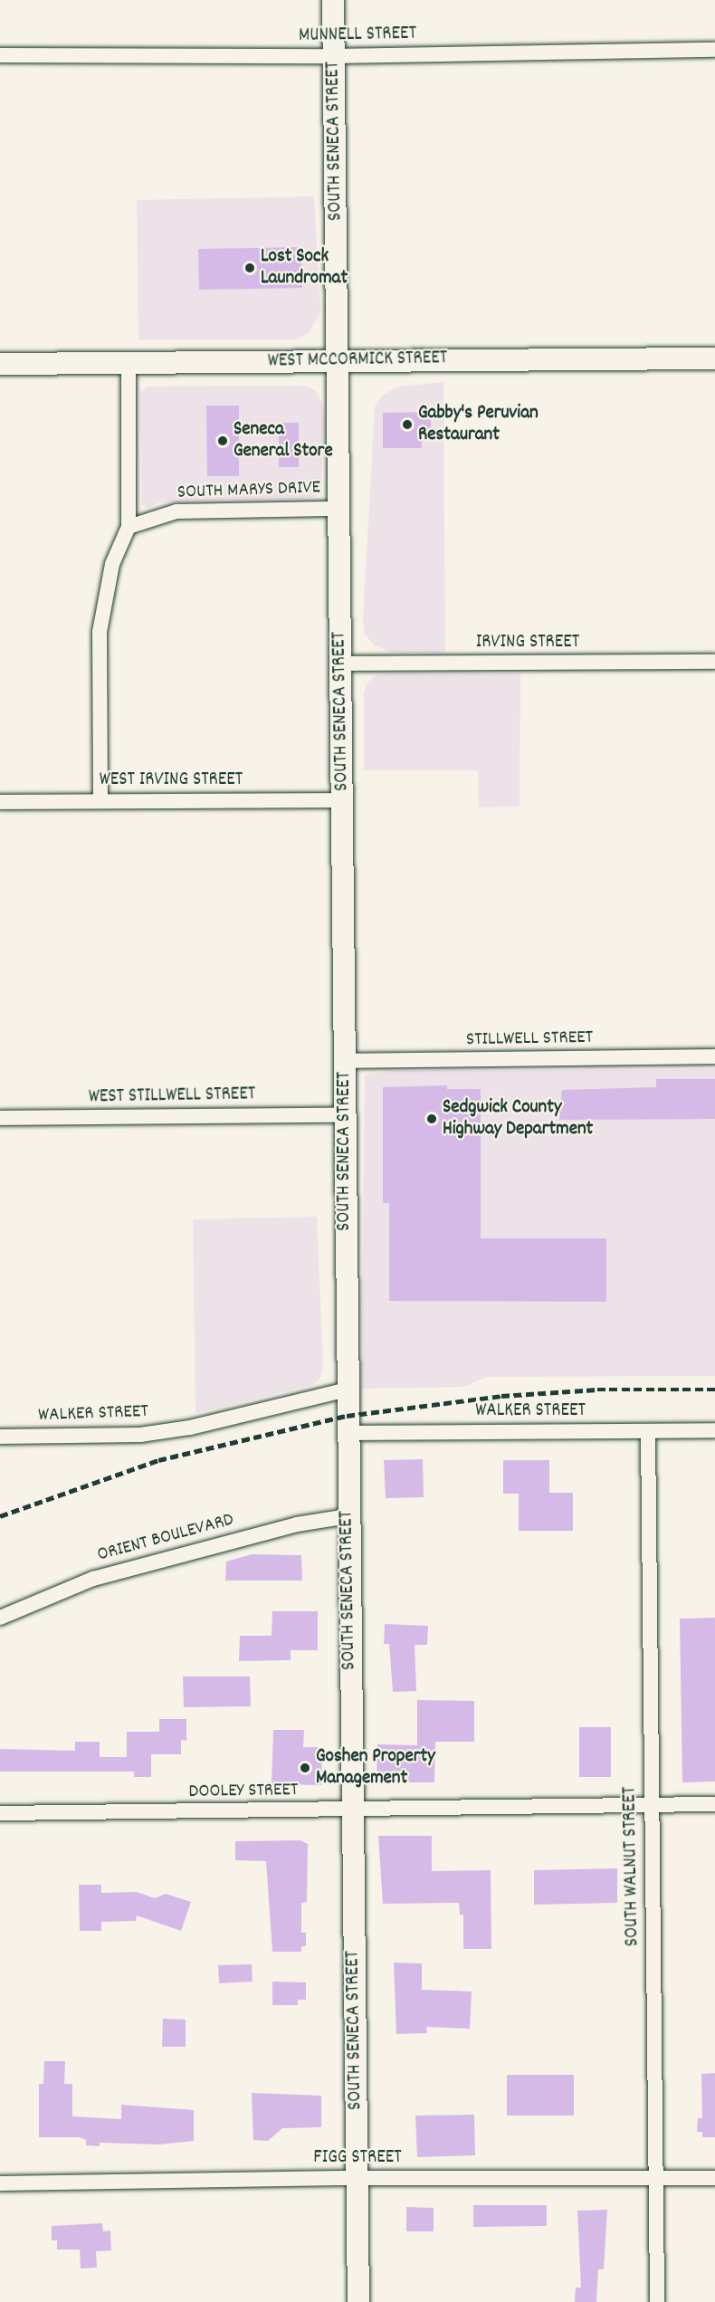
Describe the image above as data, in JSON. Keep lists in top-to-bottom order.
{
  "streets": {
    "street": [
      "MUNNELL STREET",
      "SOUTH SENECA STREET",
      "WEST MCCORMICK STREET",
      "SOUTH MARYS DRIVE",
      "IRVING STREET",
      "WEST IRVING STREET",
      "STILLWELL STREET",
      "WEST STILLWELL STREET",
      "WALKER STREET",
      "ORIENT BOULEVARD",
      "DOOLEY STREET",
      "SOUTH WALNUT STREET",
      "FIGG STREET"
    ]
  },
  "crossings": [
    ["MUNNELL STREET", "SOUTH SENECA STREET"],
    ["SOUTH SENECA STREET", "WEST MCCORMICK STREET"],
    ["SOUTH SENECA STREET", "SOUTH MARYS DRIVE"],
    ["SOUTH SENECA STREET", "IRVING STREET"],
    ["SOUTH SENECA STREET", "WEST IRVING STREET"],
    ["SOUTH SENECA STREET", "STILLWELL STREET"],
    ["SOUTH SENECA STREET", "WEST STILLWELL STREET"],
    ["SOUTH SENECA STREET", "WALKER STREET"],
    ["SOUTH SENECA STREET", "ORIENT BOULEVARD"],
    ["SOUTH SENECA STREET", "DOOLEY STREET"],
    ["SOUTH SENECA STREET", "FIGG STREET"],
    ["WALKER STREET", "SOUTH WALNUT STREET"],
    ["DOOLEY STREET", "SOUTH WALNUT STREET"],
    ["SOUTH WALNUT STREET", "FIGG STREET"]
  ],
  "places": [
    "Lost Sock Laundromat",
    "Gabby's Peruvian Restaurant",
    "Seneca General Store",
    "Sedgwick County Highway Department",
    "Goshen Property Management"
  ]
}
